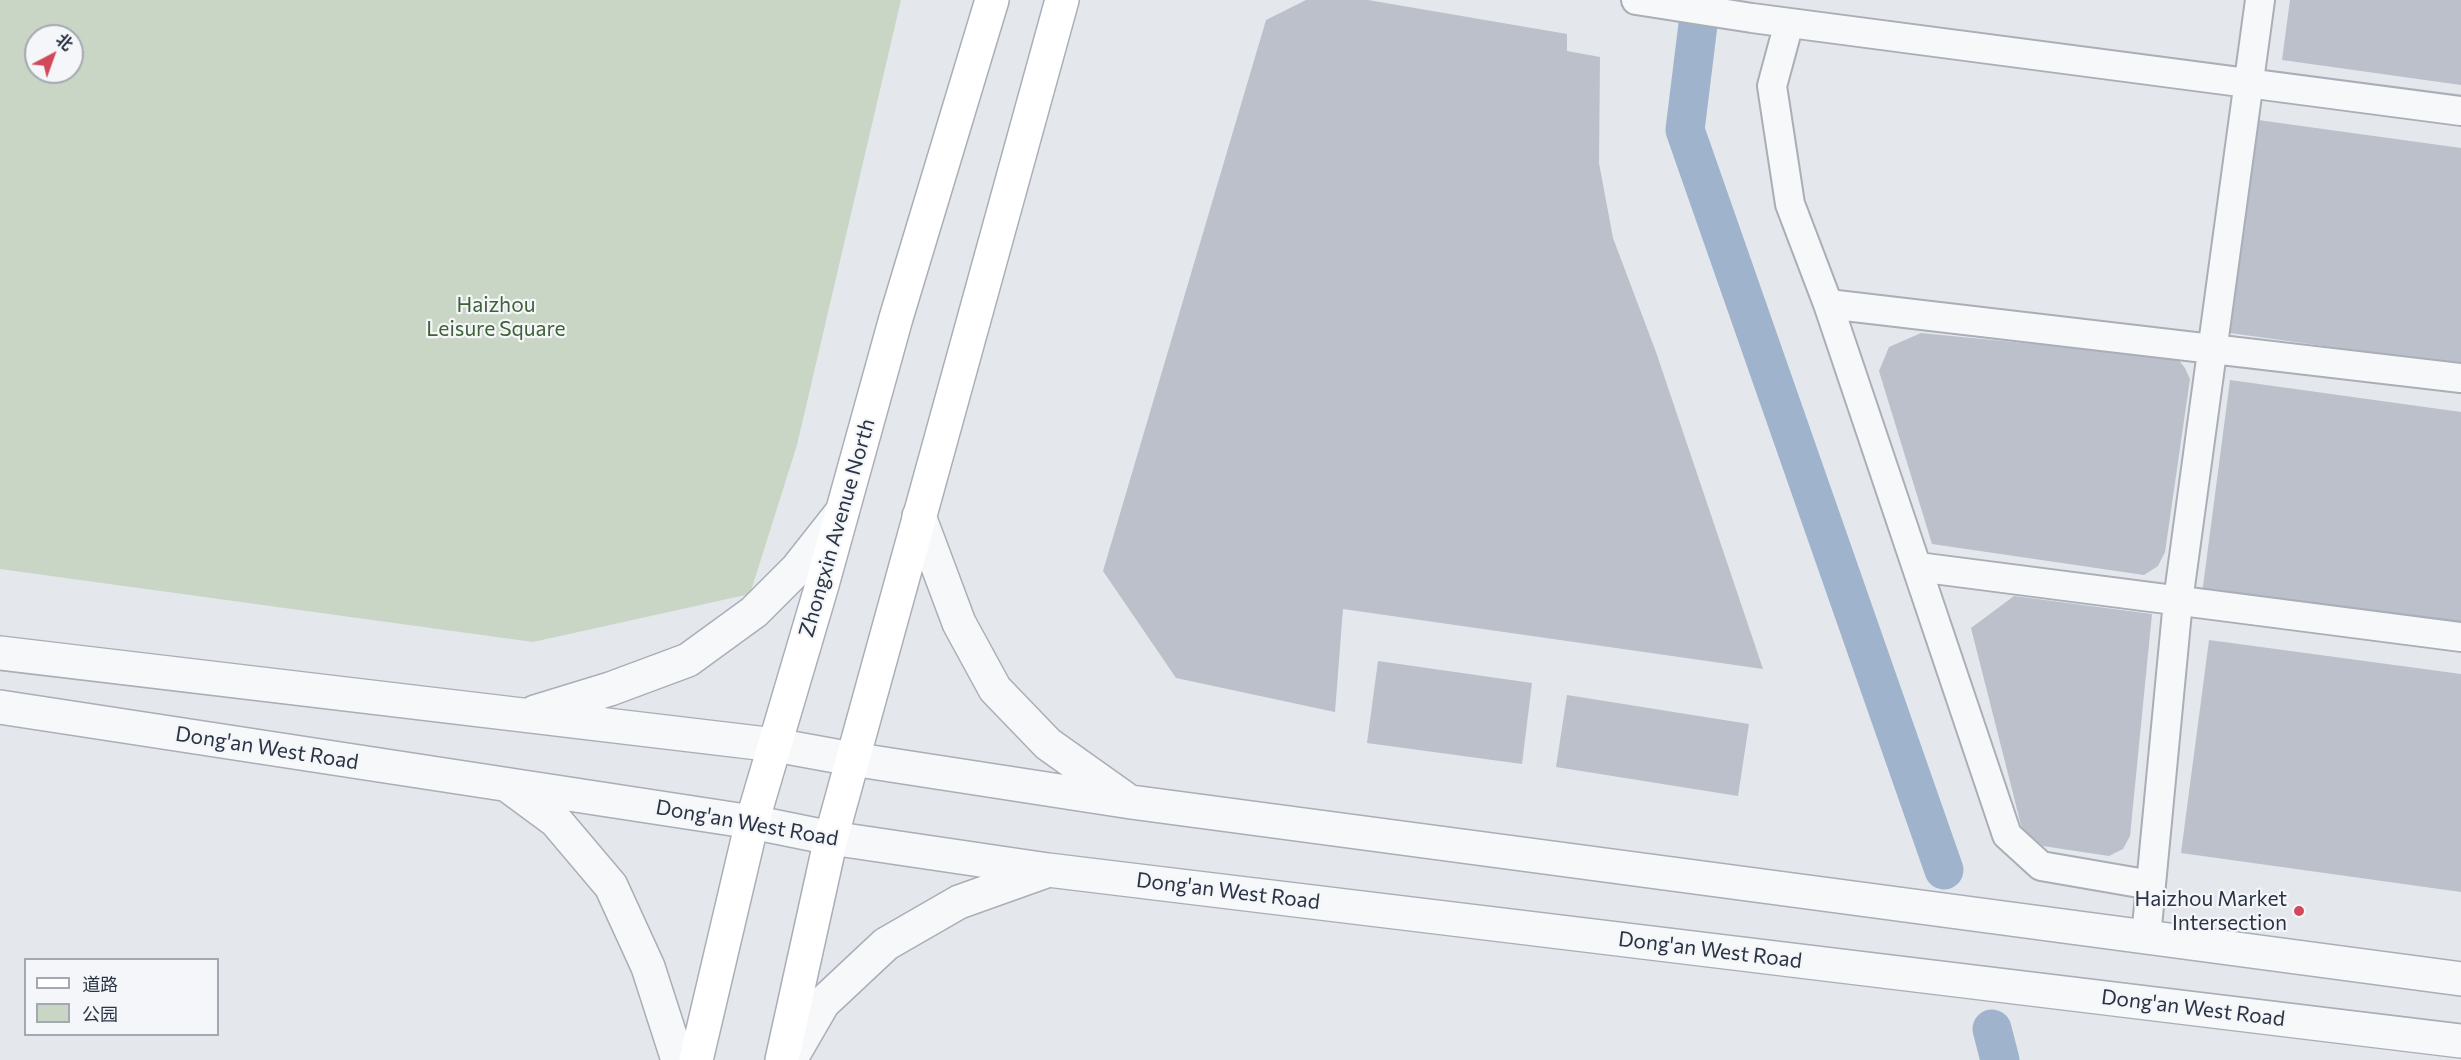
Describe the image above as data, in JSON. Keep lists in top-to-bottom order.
{
  "streets": {
    "main road": ["Zhongxin Avenue North"],
    "street": ["Dong'an West Road"]
  },
  "crossings": [
    ["Zhongxin Avenue North", "Dong'an West Road"]
  ],
  "parks": ["Haizhou Leisure Square"],
  "places": ["Haizhou Market Intersection"],
  "legend": ["道路", "公园"],
  "north": "top right"
}
